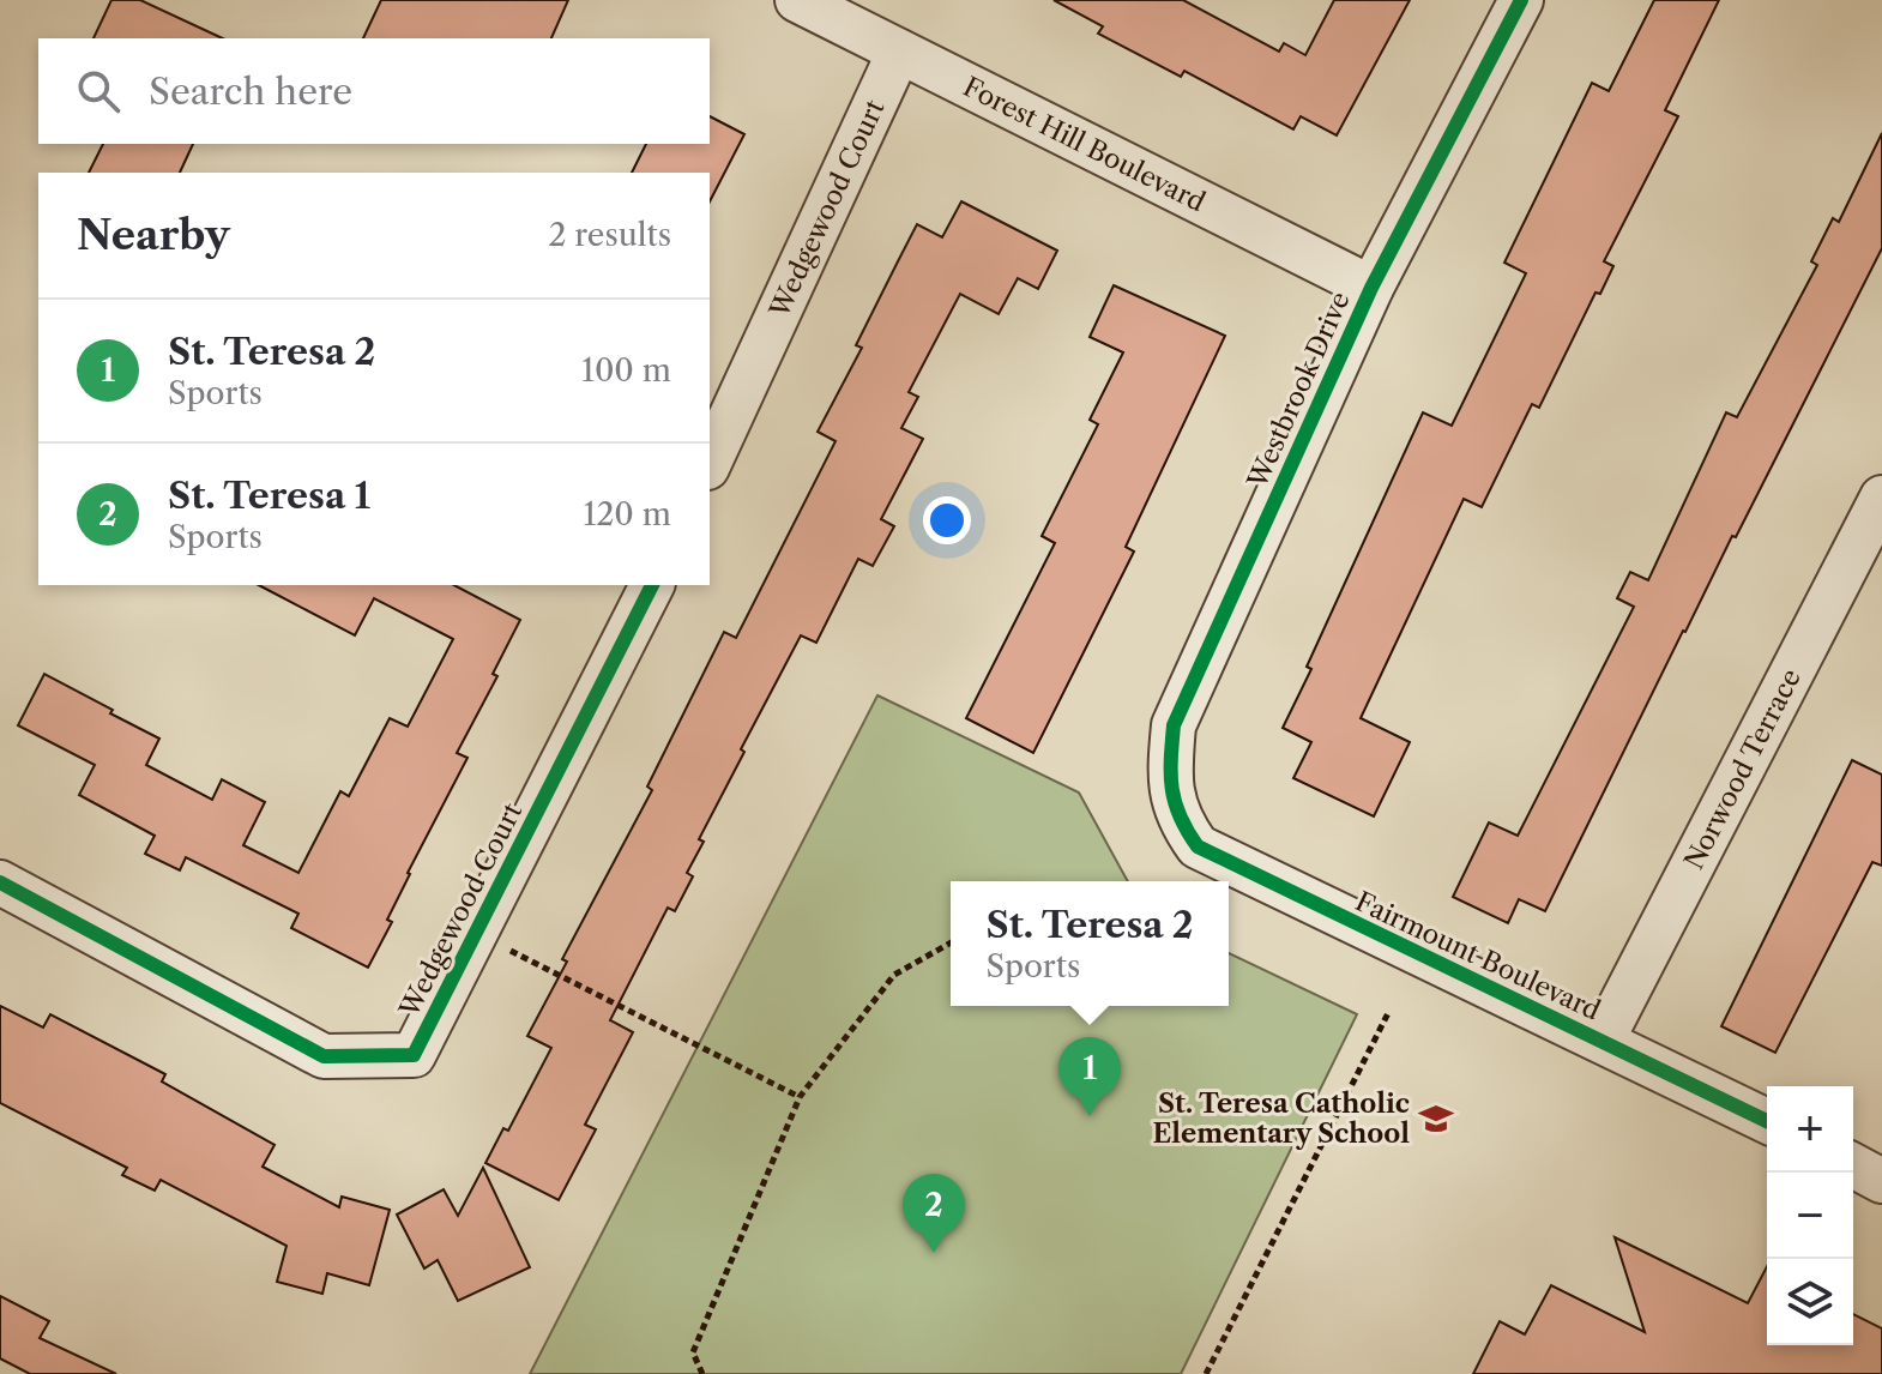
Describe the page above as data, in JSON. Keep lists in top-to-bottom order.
{
  "streets": {
    "street": [
      "Forest Hill Boulevard",
      "Wedgewood Court",
      "Westbrook Drive",
      "Norwood Terrace",
      "Fairmount Boulevard"
    ]
  },
  "crossings": [
    ["Forest Hill Boulevard", "Wedgewood Court"],
    ["Forest Hill Boulevard", "Westbrook Drive"],
    ["Westbrook Drive", "Fairmount Boulevard"],
    ["Norwood Terrace", "Fairmount Boulevard"]
  ],
  "places": {
    "school or university": ["St. Teresa Catholic Elementary School"]
  },
  "page": {
    "search": "Search here",
    "heading": ["Nearby", "2 results"],
    "list": [
      {
        "mark": "1",
        "name": "St. Teresa 2",
        "note": "Sports",
        "value": "100 m"
      },
      {
        "mark": "2",
        "name": "St. Teresa 1",
        "note": "Sports",
        "value": "120 m"
      }
    ],
    "popup": ["St. Teresa 2", "Sports"],
    "pins": ["1", "2"],
    "map_buttons": ["+", "−"]
  }
}
